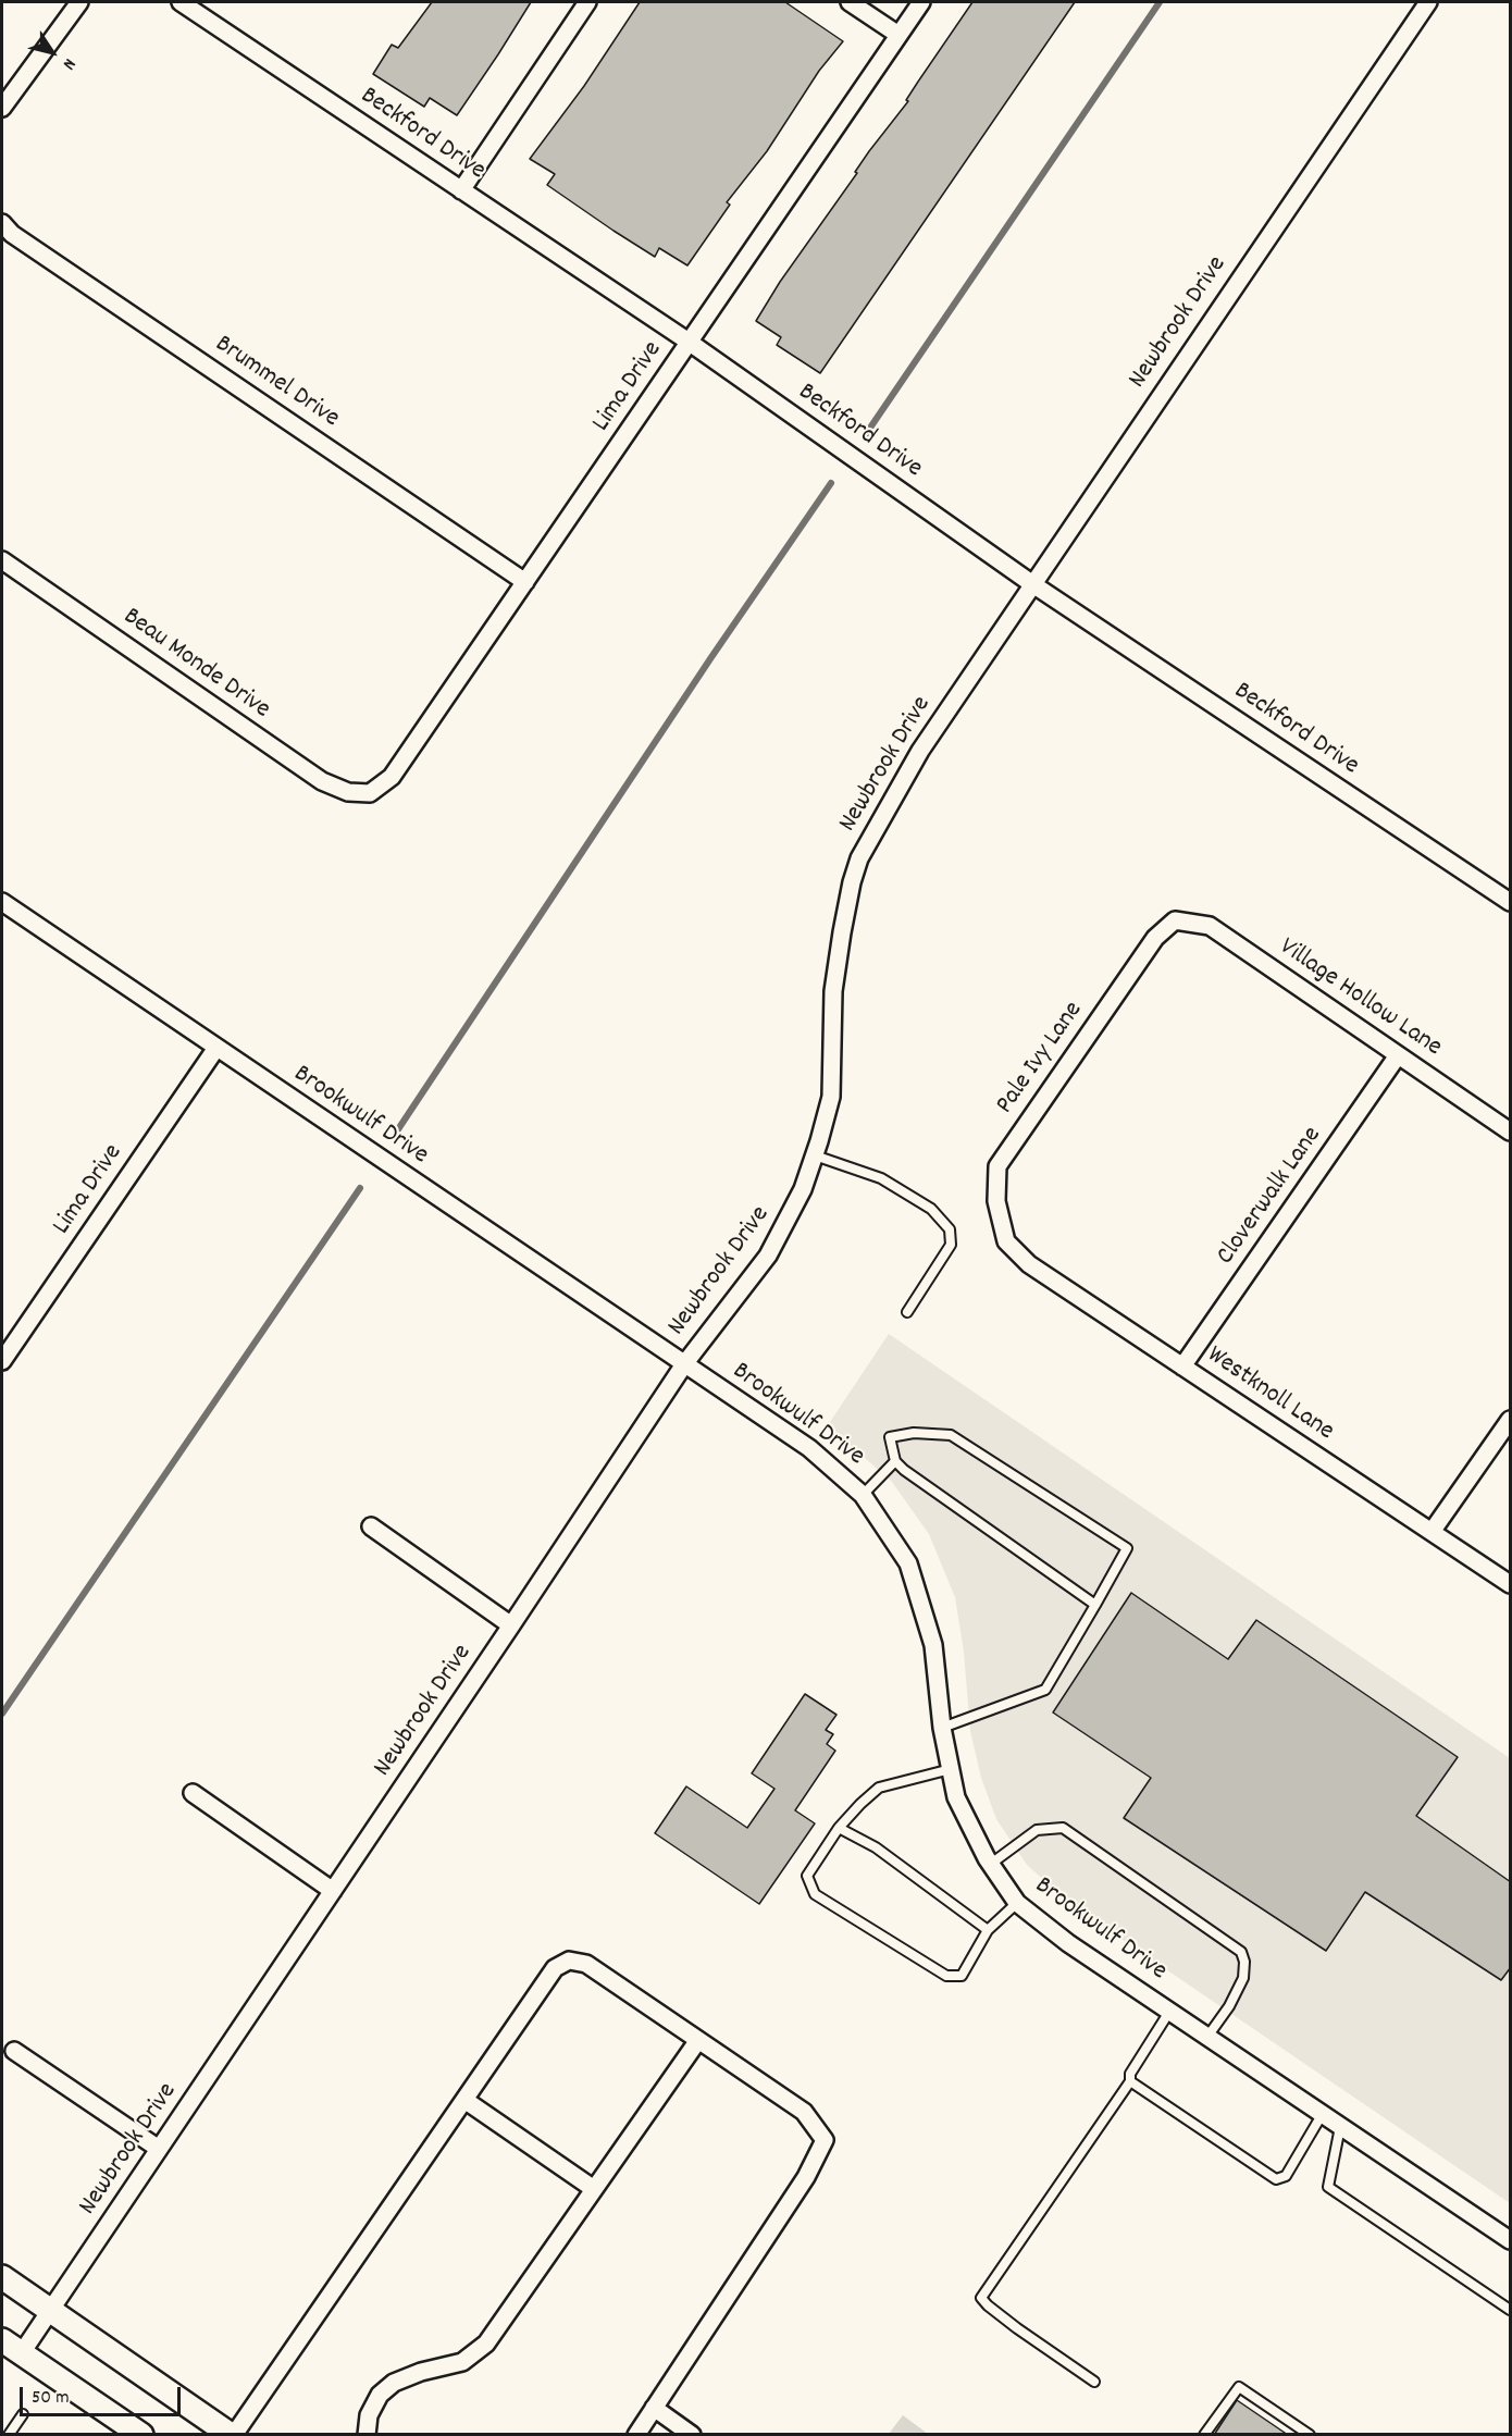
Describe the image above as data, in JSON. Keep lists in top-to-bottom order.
{
  "streets": {
    "street": [
      "Beckford Drive",
      "Newbrook Drive",
      "Brummel Drive",
      "Lima Drive",
      "Beau Monde Drive",
      "Village Hollow Lane",
      "Pale Ivy Lane",
      "Brookwulf Drive",
      "Cloverwalk Lane",
      "Westknoll Lane"
    ]
  },
  "crossings": [
    ["Beckford Drive", "Newbrook Drive"],
    ["Beckford Drive", "Lima Drive"],
    ["Newbrook Drive", "Brookwulf Drive"],
    ["Brummel Drive", "Lima Drive"],
    ["Lima Drive", "Beau Monde Drive"],
    ["Lima Drive", "Brookwulf Drive"],
    ["Village Hollow Lane", "Pale Ivy Lane"],
    ["Village Hollow Lane", "Cloverwalk Lane"],
    ["Pale Ivy Lane", "Westknoll Lane"],
    ["Cloverwalk Lane", "Westknoll Lane"]
  ],
  "scale_bar": "50 m",
  "north": "bottom right"
}
